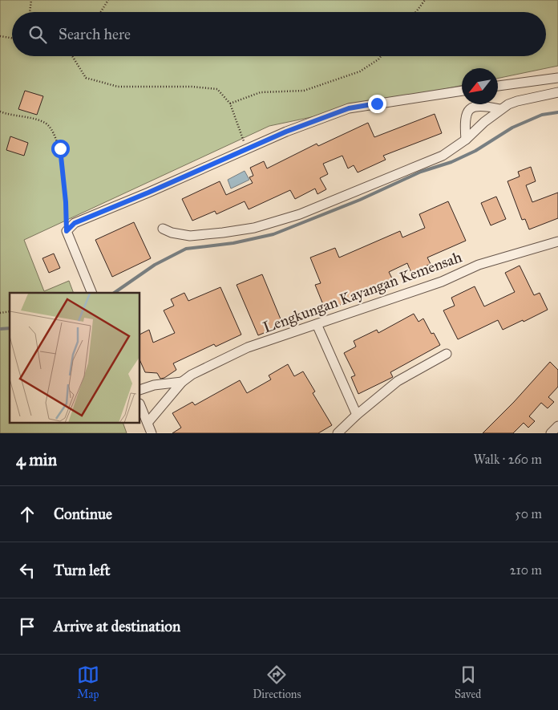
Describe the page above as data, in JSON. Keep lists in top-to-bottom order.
{
  "streets": {
    "street": ["Lengkungan Kayangan Kemensah"]
  },
  "north": "bottom left",
  "page": {
    "search": "Search here",
    "heading": ["4 min", "Walk · 260 m"],
    "list": [
      ["Continue", "50 m"],
      ["Turn left", "210 m"],
      "Arrive at destination"
    ],
    "nav": ["Map", "Directions", "Saved"]
  }
}
